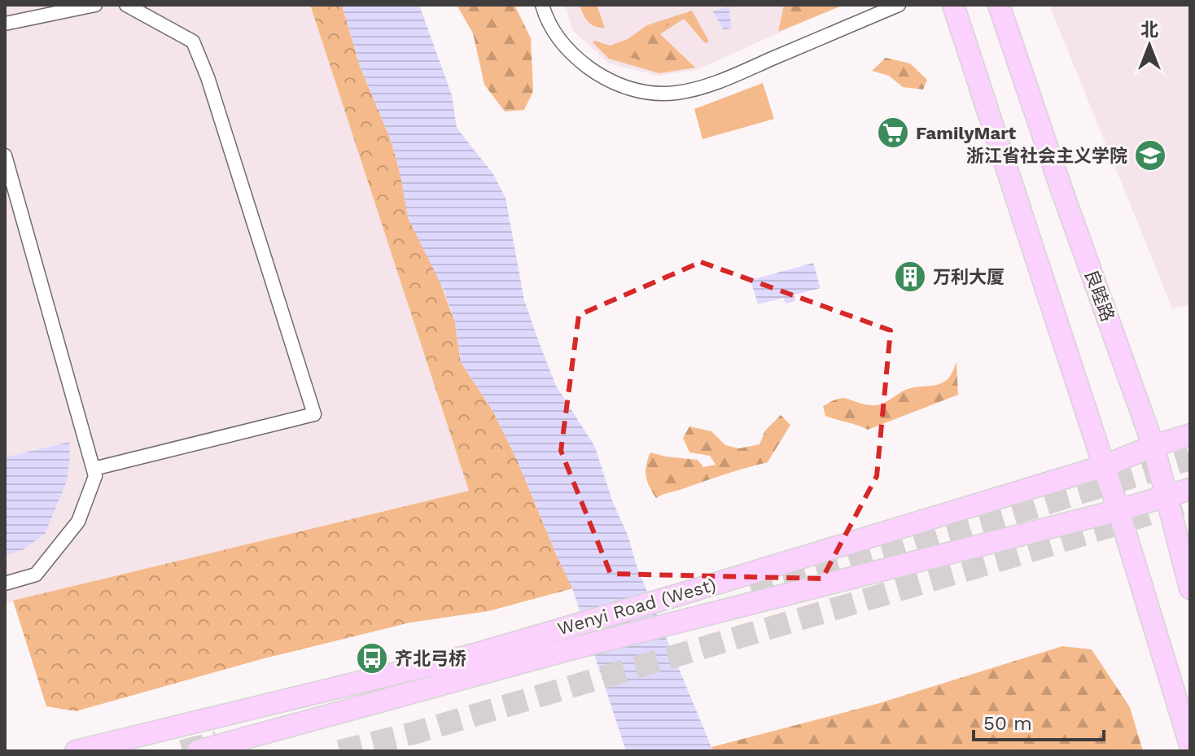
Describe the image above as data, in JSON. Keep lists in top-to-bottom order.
{
  "streets": {
    "main road": ["良睦路", "Wenyi Road (West)"]
  },
  "crossings": [
    ["良睦路", "Wenyi Road (West)"]
  ],
  "places": {
    "supermarket": ["FamilyMart"],
    "school or university": ["浙江省社会主义学院"],
    "building": ["万利大厦"],
    "bus stop": ["齐北弓桥"]
  },
  "scale_bar": "50 m",
  "north": "top"
}
